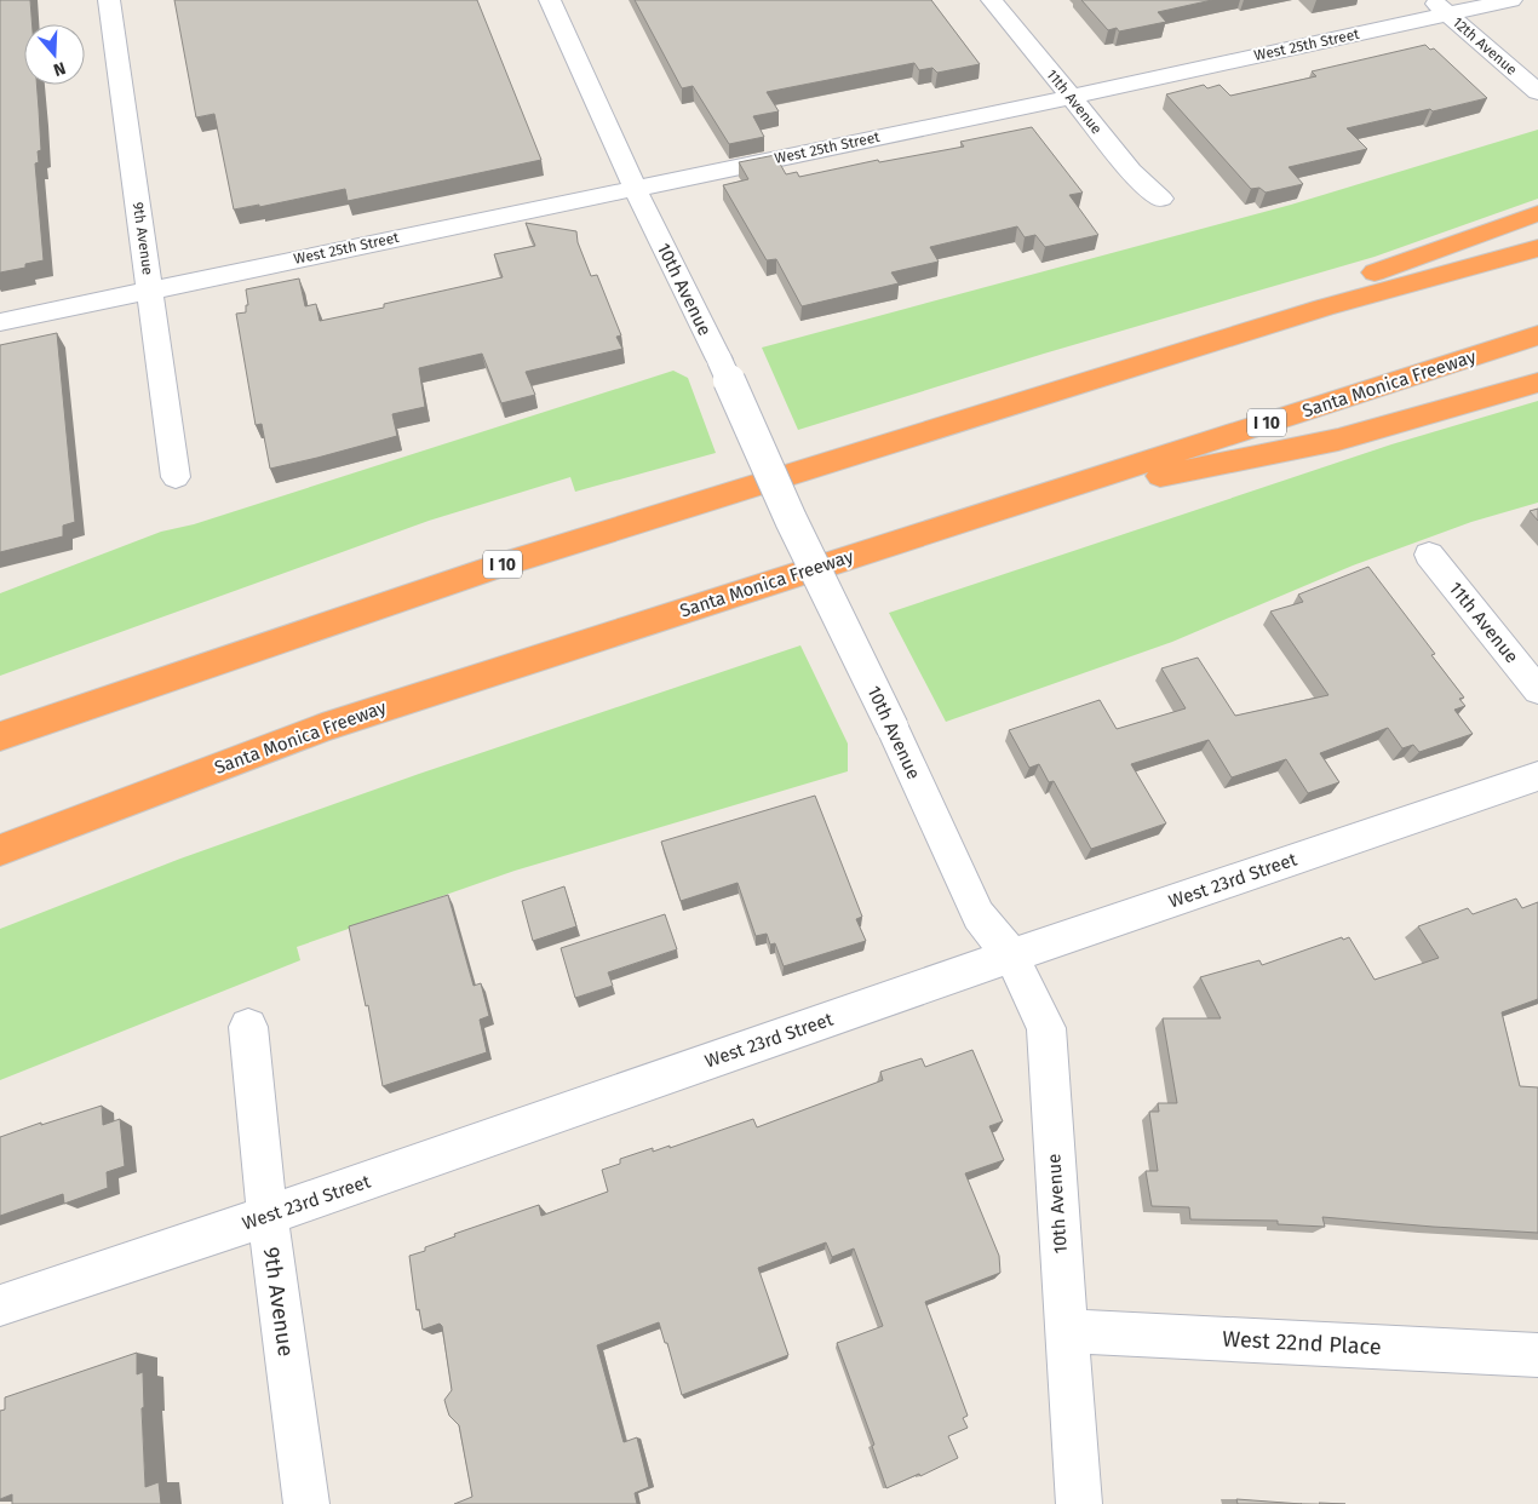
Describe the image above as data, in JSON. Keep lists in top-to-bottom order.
{
  "streets": {
    "highway": ["Santa Monica Freeway", "I 10"],
    "street": [
      "West 25th Street",
      "12th Avenue",
      "11th Avenue",
      "9th Avenue",
      "10th Avenue",
      "West 23rd Street",
      "West 22nd Place"
    ]
  },
  "crossings": [
    ["West 25th Street", "12th Avenue"],
    ["West 25th Street", "11th Avenue"],
    ["West 25th Street", "9th Avenue"],
    ["West 25th Street", "10th Avenue"],
    ["9th Avenue", "West 23rd Street"],
    ["10th Avenue", "West 23rd Street"],
    ["10th Avenue", "West 22nd Place"]
  ],
  "north": "bottom"
}
